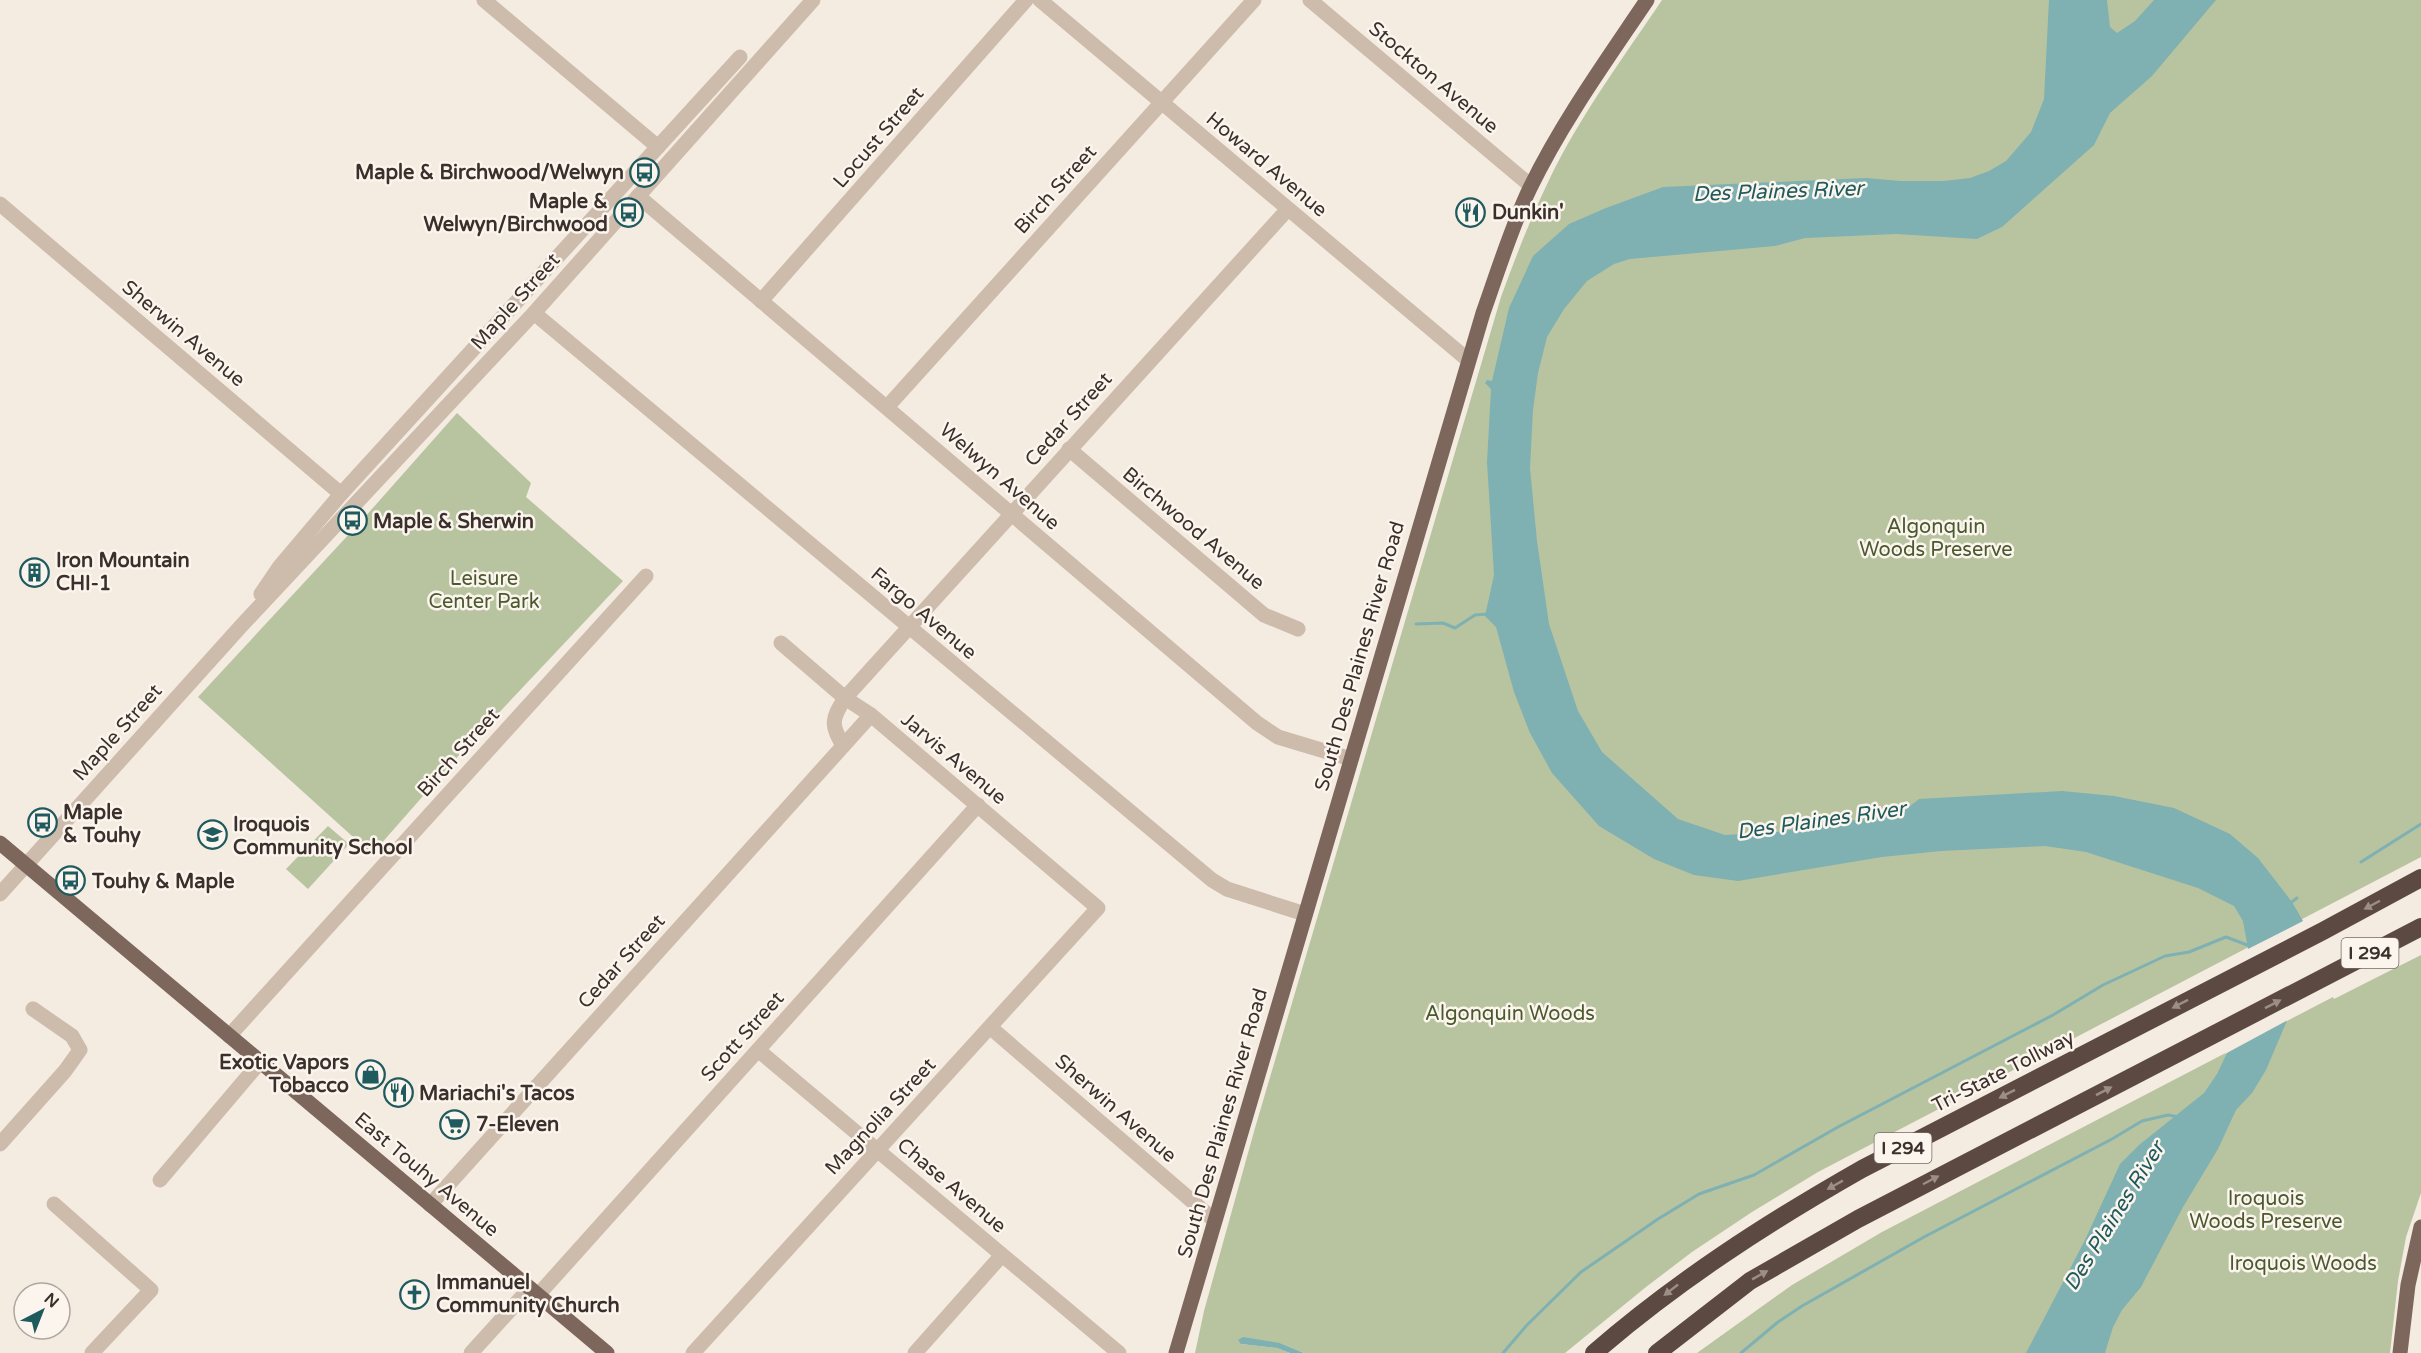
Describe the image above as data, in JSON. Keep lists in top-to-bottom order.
{
  "streets": {
    "highway": ["I 294", "Tri-State Tollway"],
    "main road": ["South Des Plaines River Road", "East Touhy Avenue"],
    "street": [
      "Stockton Avenue",
      "Locust Street",
      "Howard Avenue",
      "Birch Street",
      "Maple Street",
      "Sherwin Avenue",
      "Cedar Street",
      "Welwyn Avenue",
      "Birchwood Avenue",
      "Fargo Avenue",
      "Jarvis Avenue",
      "Scott Street",
      "Magnolia Street",
      "Chase Avenue"
    ]
  },
  "crossings": [
    ["Stockton Avenue", "South Des Plaines River Road"],
    ["Locust Street", "Welwyn Avenue"],
    ["Howard Avenue", "Birch Street"],
    ["Howard Avenue", "Cedar Street"],
    ["Howard Avenue", "South Des Plaines River Road"],
    ["Birch Street", "Welwyn Avenue"],
    ["Birch Street", "East Touhy Avenue"],
    ["Maple Street", "Sherwin Avenue"],
    ["Maple Street", "Welwyn Avenue"],
    ["Maple Street", "Fargo Avenue"],
    ["Maple Street", "East Touhy Avenue"],
    ["Sherwin Avenue", "South Des Plaines River Road"],
    ["Sherwin Avenue", "Magnolia Street"],
    ["Cedar Street", "Welwyn Avenue"],
    ["Cedar Street", "Birchwood Avenue"],
    ["Cedar Street", "Fargo Avenue"],
    ["Cedar Street", "Jarvis Avenue"],
    ["Cedar Street", "East Touhy Avenue"],
    ["Welwyn Avenue", "South Des Plaines River Road"],
    ["Fargo Avenue", "South Des Plaines River Road"],
    ["Jarvis Avenue", "Scott Street"],
    ["Jarvis Avenue", "Magnolia Street"],
    ["Scott Street", "East Touhy Avenue"],
    ["Scott Street", "Chase Avenue"],
    ["Magnolia Street", "Chase Avenue"]
  ],
  "water": ["Des Plaines River"],
  "parks": [
    "Algonquin Woods Preserve",
    "Leisure Center Park",
    "Algonquin Woods",
    "Iroquois Woods Preserve",
    "Iroquois Woods"
  ],
  "places": {
    "bus stop": [
      "Maple & Birchwood/Welwyn",
      "Maple & Welwyn/Birchwood",
      "Maple & Sherwin",
      "Maple & Touhy",
      "Touhy & Maple"
    ],
    "restaurant": ["Dunkin'", "Mariachi's Tacos"],
    "building": ["Iron Mountain CHI-1"],
    "school or university": ["Iroquois Community School"],
    "shop": ["Exotic Vapors Tobacco"],
    "supermarket": ["7-Eleven"],
    "church": ["Immanuel Community Church"]
  },
  "north": "top right"
}
